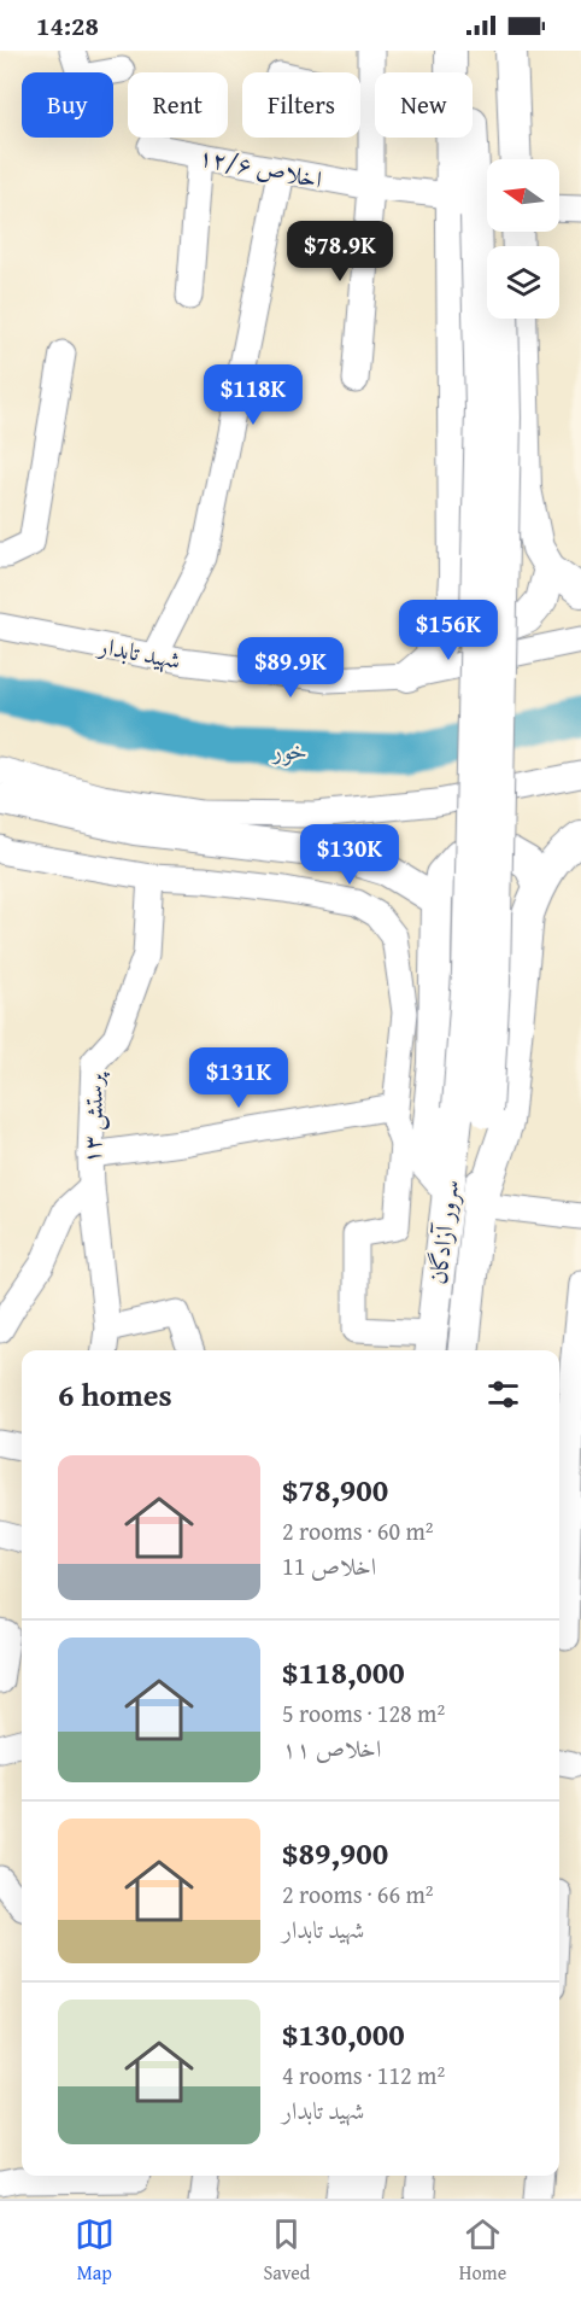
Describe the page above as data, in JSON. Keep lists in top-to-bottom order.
{
  "streets": {
    "main road": ["سرور آزادگان"],
    "street": ["اخلاص ۱۲/۶", "شهید تابدار", "پرستش ۱۳"]
  },
  "water": ["خور"],
  "north": "left",
  "page": {
    "status": "14:28",
    "chip": [
      "Buy",
      "Rent",
      "Filters",
      "New"
    ],
    "price": [
      "$78.9K",
      "$118K",
      "$156K",
      "$89.9K",
      "$130K",
      "$131K"
    ],
    "heading": "6 homes",
    "list": [
      {
        "name": "$78,900",
        "note": "2 rooms · 60 m² · اخلاص 11"
      },
      {
        "name": "$118,000",
        "note": "5 rooms · 128 m² · اخلاص ۱۱"
      },
      {
        "name": "$89,900",
        "note": "2 rooms · 66 m² · شهید تابدار"
      },
      {
        "name": "$130,000",
        "note": "4 rooms · 112 m² · شهید تابدار"
      }
    ],
    "tabs": ["Map", "Saved", "Home"]
  }
}
